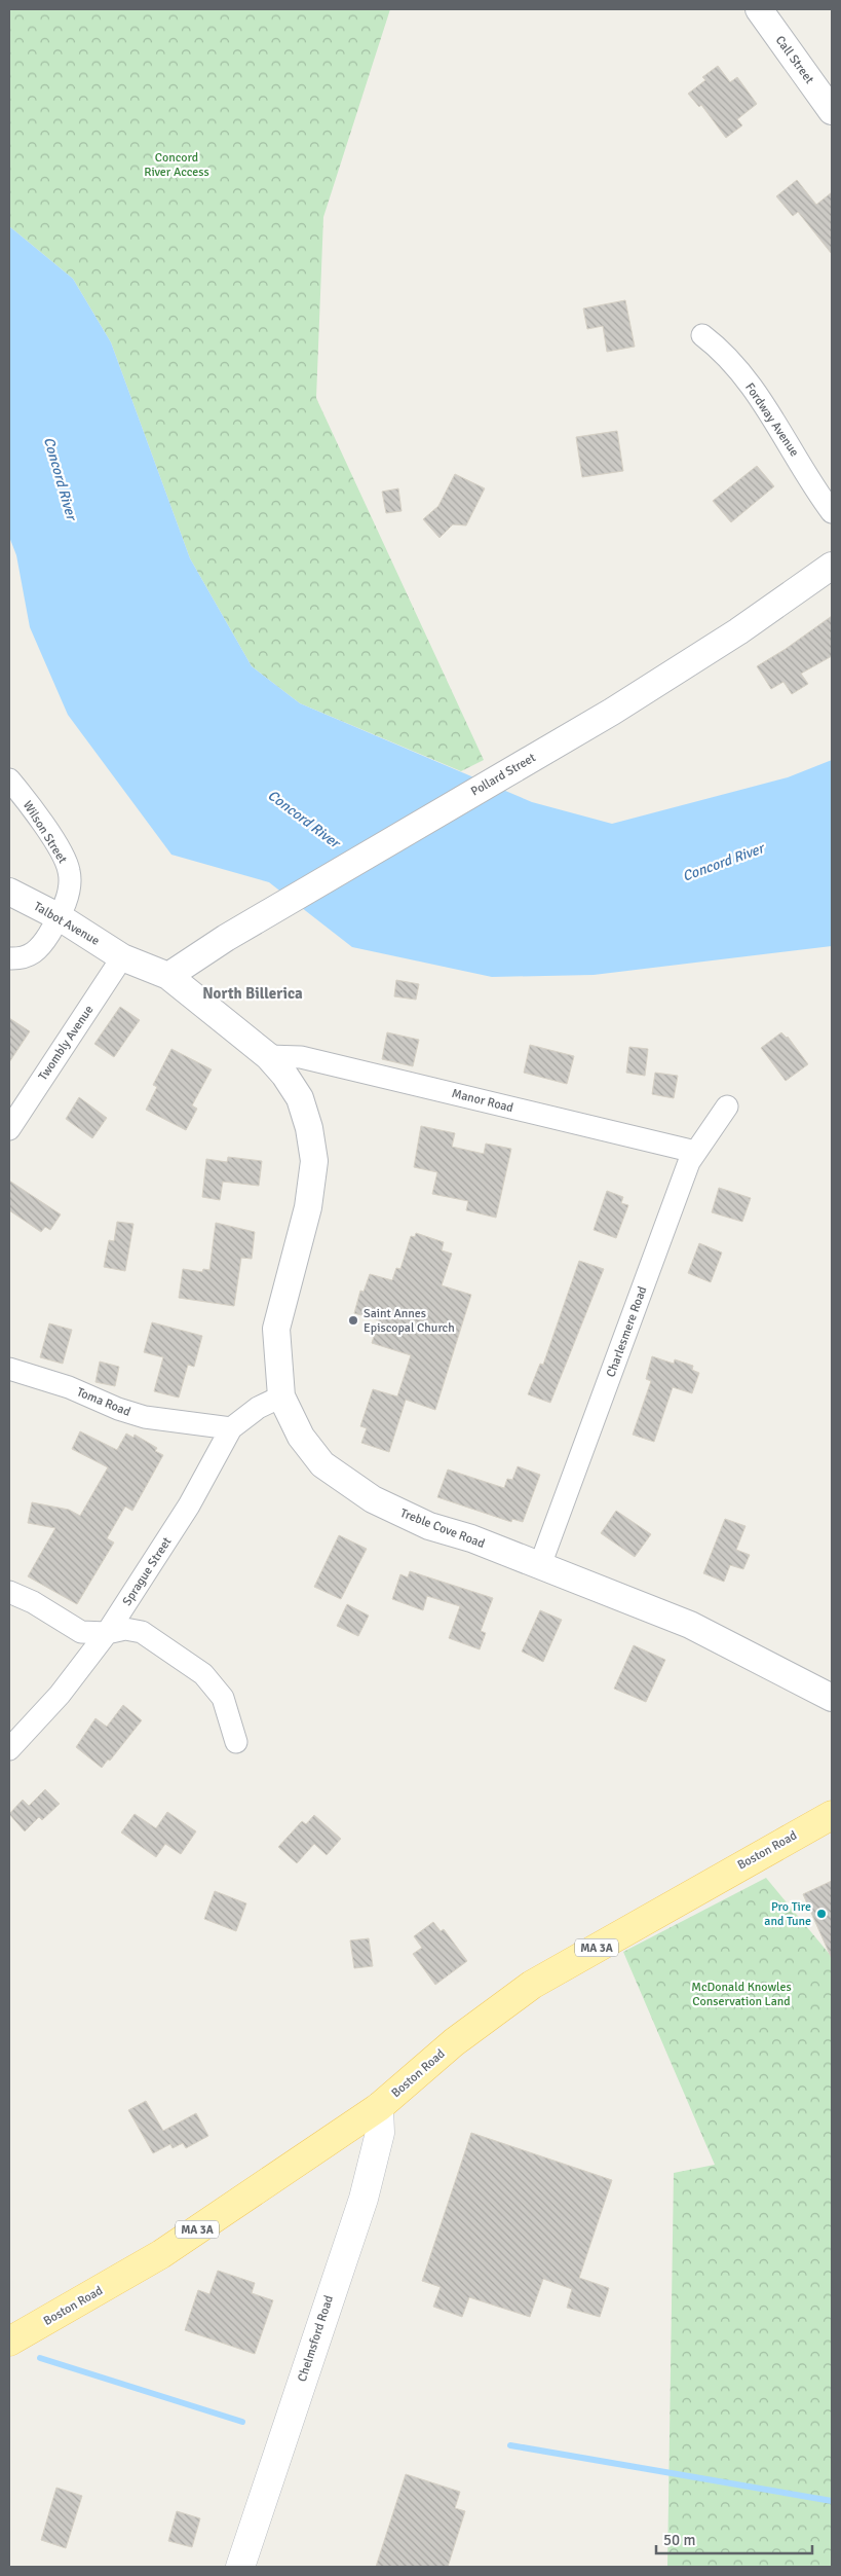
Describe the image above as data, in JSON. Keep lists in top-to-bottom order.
{
  "streets": {
    "main road": ["Boston Road", "MA 3A", "Chelmsford Road"],
    "street": [
      "Call Street",
      "Fordway Avenue",
      "Pollard Street",
      "Wilson Street",
      "Talbot Avenue",
      "Twombly Avenue",
      "Manor Road",
      "Charlesmere Road",
      "Toma Road",
      "Treble Cove Road",
      "Sprague Street"
    ]
  },
  "crossings": [
    ["Pollard Street", "Talbot Avenue"],
    ["Pollard Street", "Treble Cove Road"],
    ["Wilson Street", "Talbot Avenue"],
    ["Talbot Avenue", "Twombly Avenue"],
    ["Talbot Avenue", "Treble Cove Road"],
    ["Manor Road", "Charlesmere Road"],
    ["Manor Road", "Treble Cove Road"],
    ["Charlesmere Road", "Treble Cove Road"],
    ["Toma Road", "Sprague Street"],
    ["Treble Cove Road", "Sprague Street"],
    ["Boston Road", "Chelmsford Road"]
  ],
  "districts": ["North Billerica"],
  "water": ["Concord River"],
  "parks": ["Concord River Access", "McDonald Knowles Conservation Land"],
  "places": ["Saint Annes Episcopal Church", "Pro Tire and Tune"],
  "scale_bar": "50 m"
}
